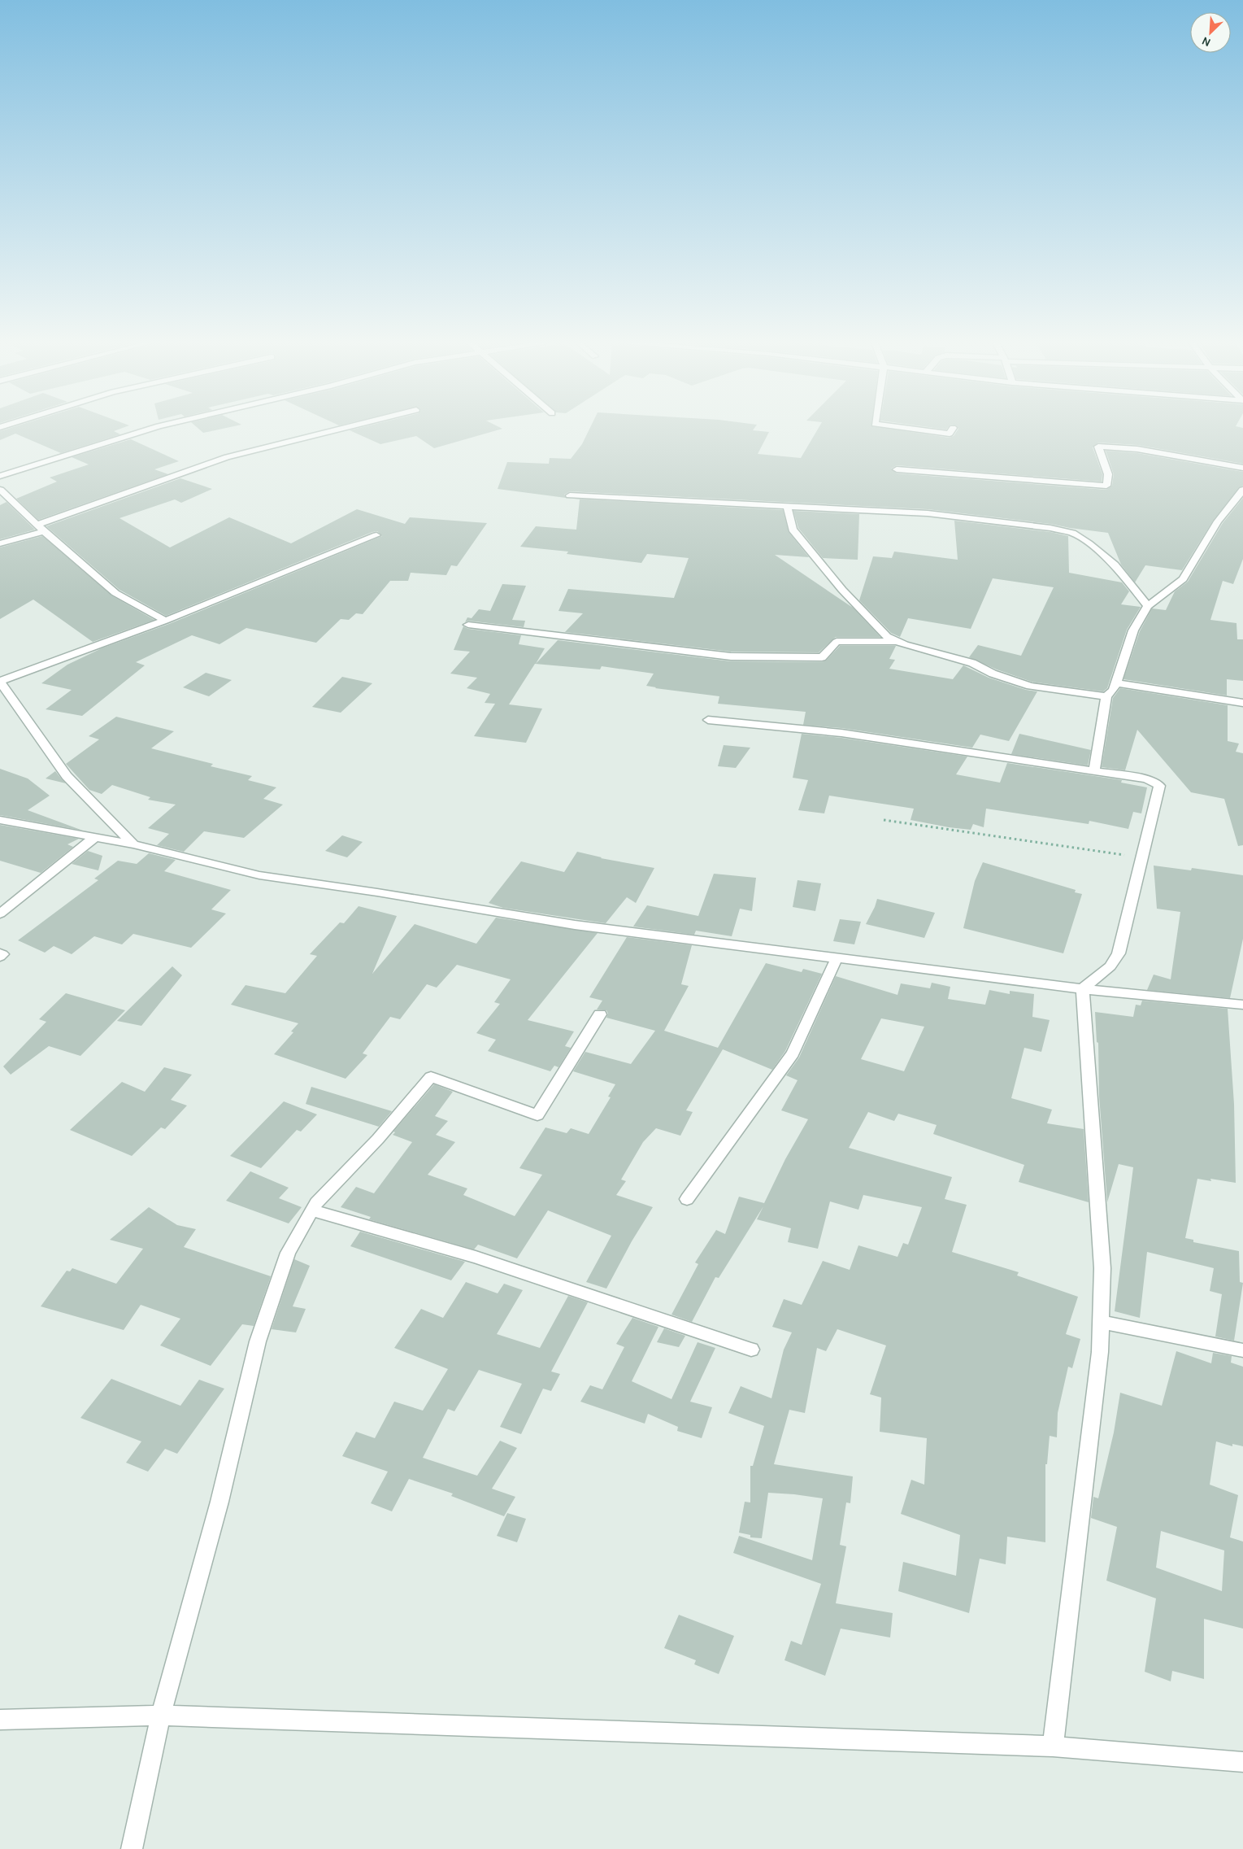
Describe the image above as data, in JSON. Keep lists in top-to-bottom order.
{
  "north": "bottom left"
}
